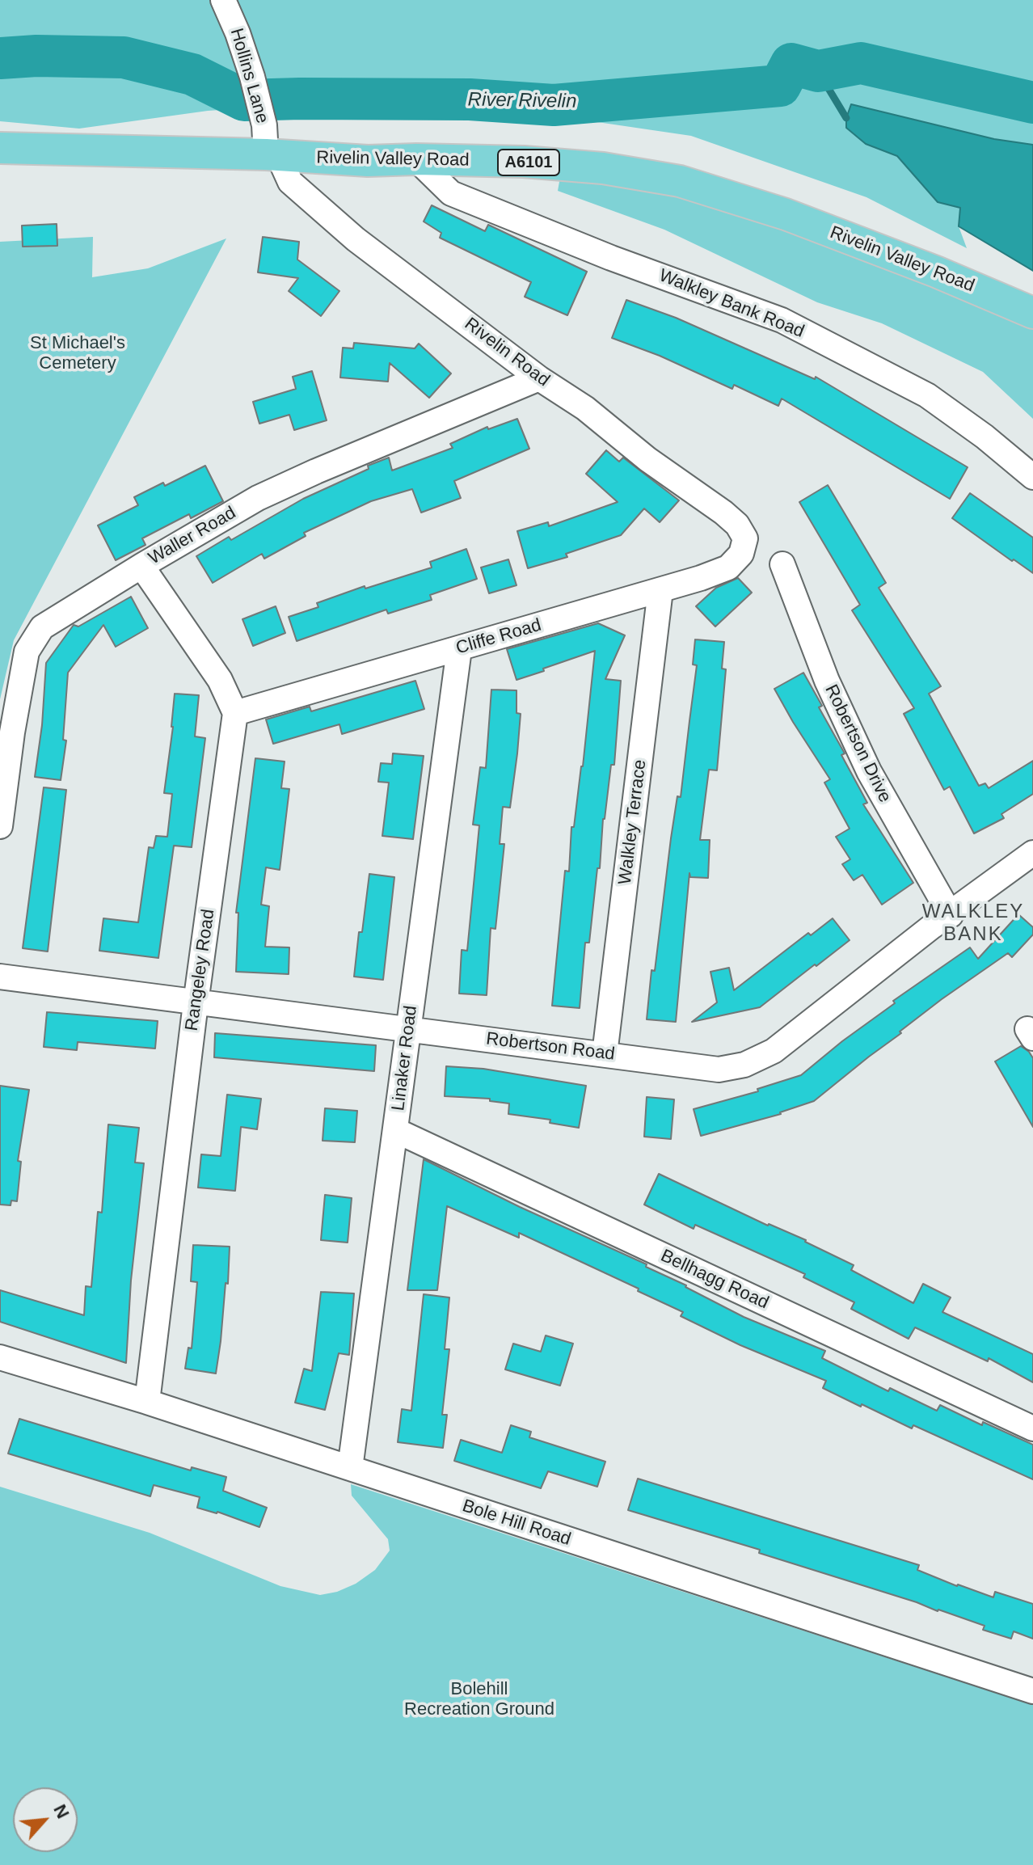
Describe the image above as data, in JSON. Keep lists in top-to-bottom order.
{
  "streets": {
    "main road": ["Rivelin Valley Road", "A6101"],
    "street": [
      "Hollins Lane",
      "Walkley Bank Road",
      "Rivelin Road",
      "Waller Road",
      "Cliffe Road",
      "Robertson Drive",
      "Walkley Terrace",
      "Rangeley Road",
      "Robertson Road",
      "Linaker Road",
      "Bellhagg Road",
      "Bole Hill Road"
    ]
  },
  "crossings": [
    ["Hollins Lane", "Rivelin Valley Road"],
    ["Hollins Lane", "Rivelin Road"],
    ["Rivelin Valley Road", "Walkley Bank Road"],
    ["Rivelin Valley Road", "Rivelin Road"],
    ["Rivelin Road", "Waller Road"],
    ["Rivelin Road", "Cliffe Road"],
    ["Cliffe Road", "Walkley Terrace"],
    ["Cliffe Road", "Rangeley Road"],
    ["Cliffe Road", "Linaker Road"],
    ["Robertson Drive", "Robertson Road"],
    ["Walkley Terrace", "Robertson Road"],
    ["Rangeley Road", "Robertson Road"],
    ["Rangeley Road", "Bole Hill Road"],
    ["Robertson Road", "Linaker Road"],
    ["Linaker Road", "Bellhagg Road"],
    ["Linaker Road", "Bole Hill Road"]
  ],
  "districts": ["WALKLEY BANK"],
  "water": ["River Rivelin"],
  "parks": ["St Michael's Cemetery", "Bolehill Recreation Ground"],
  "north": "top right"
}
